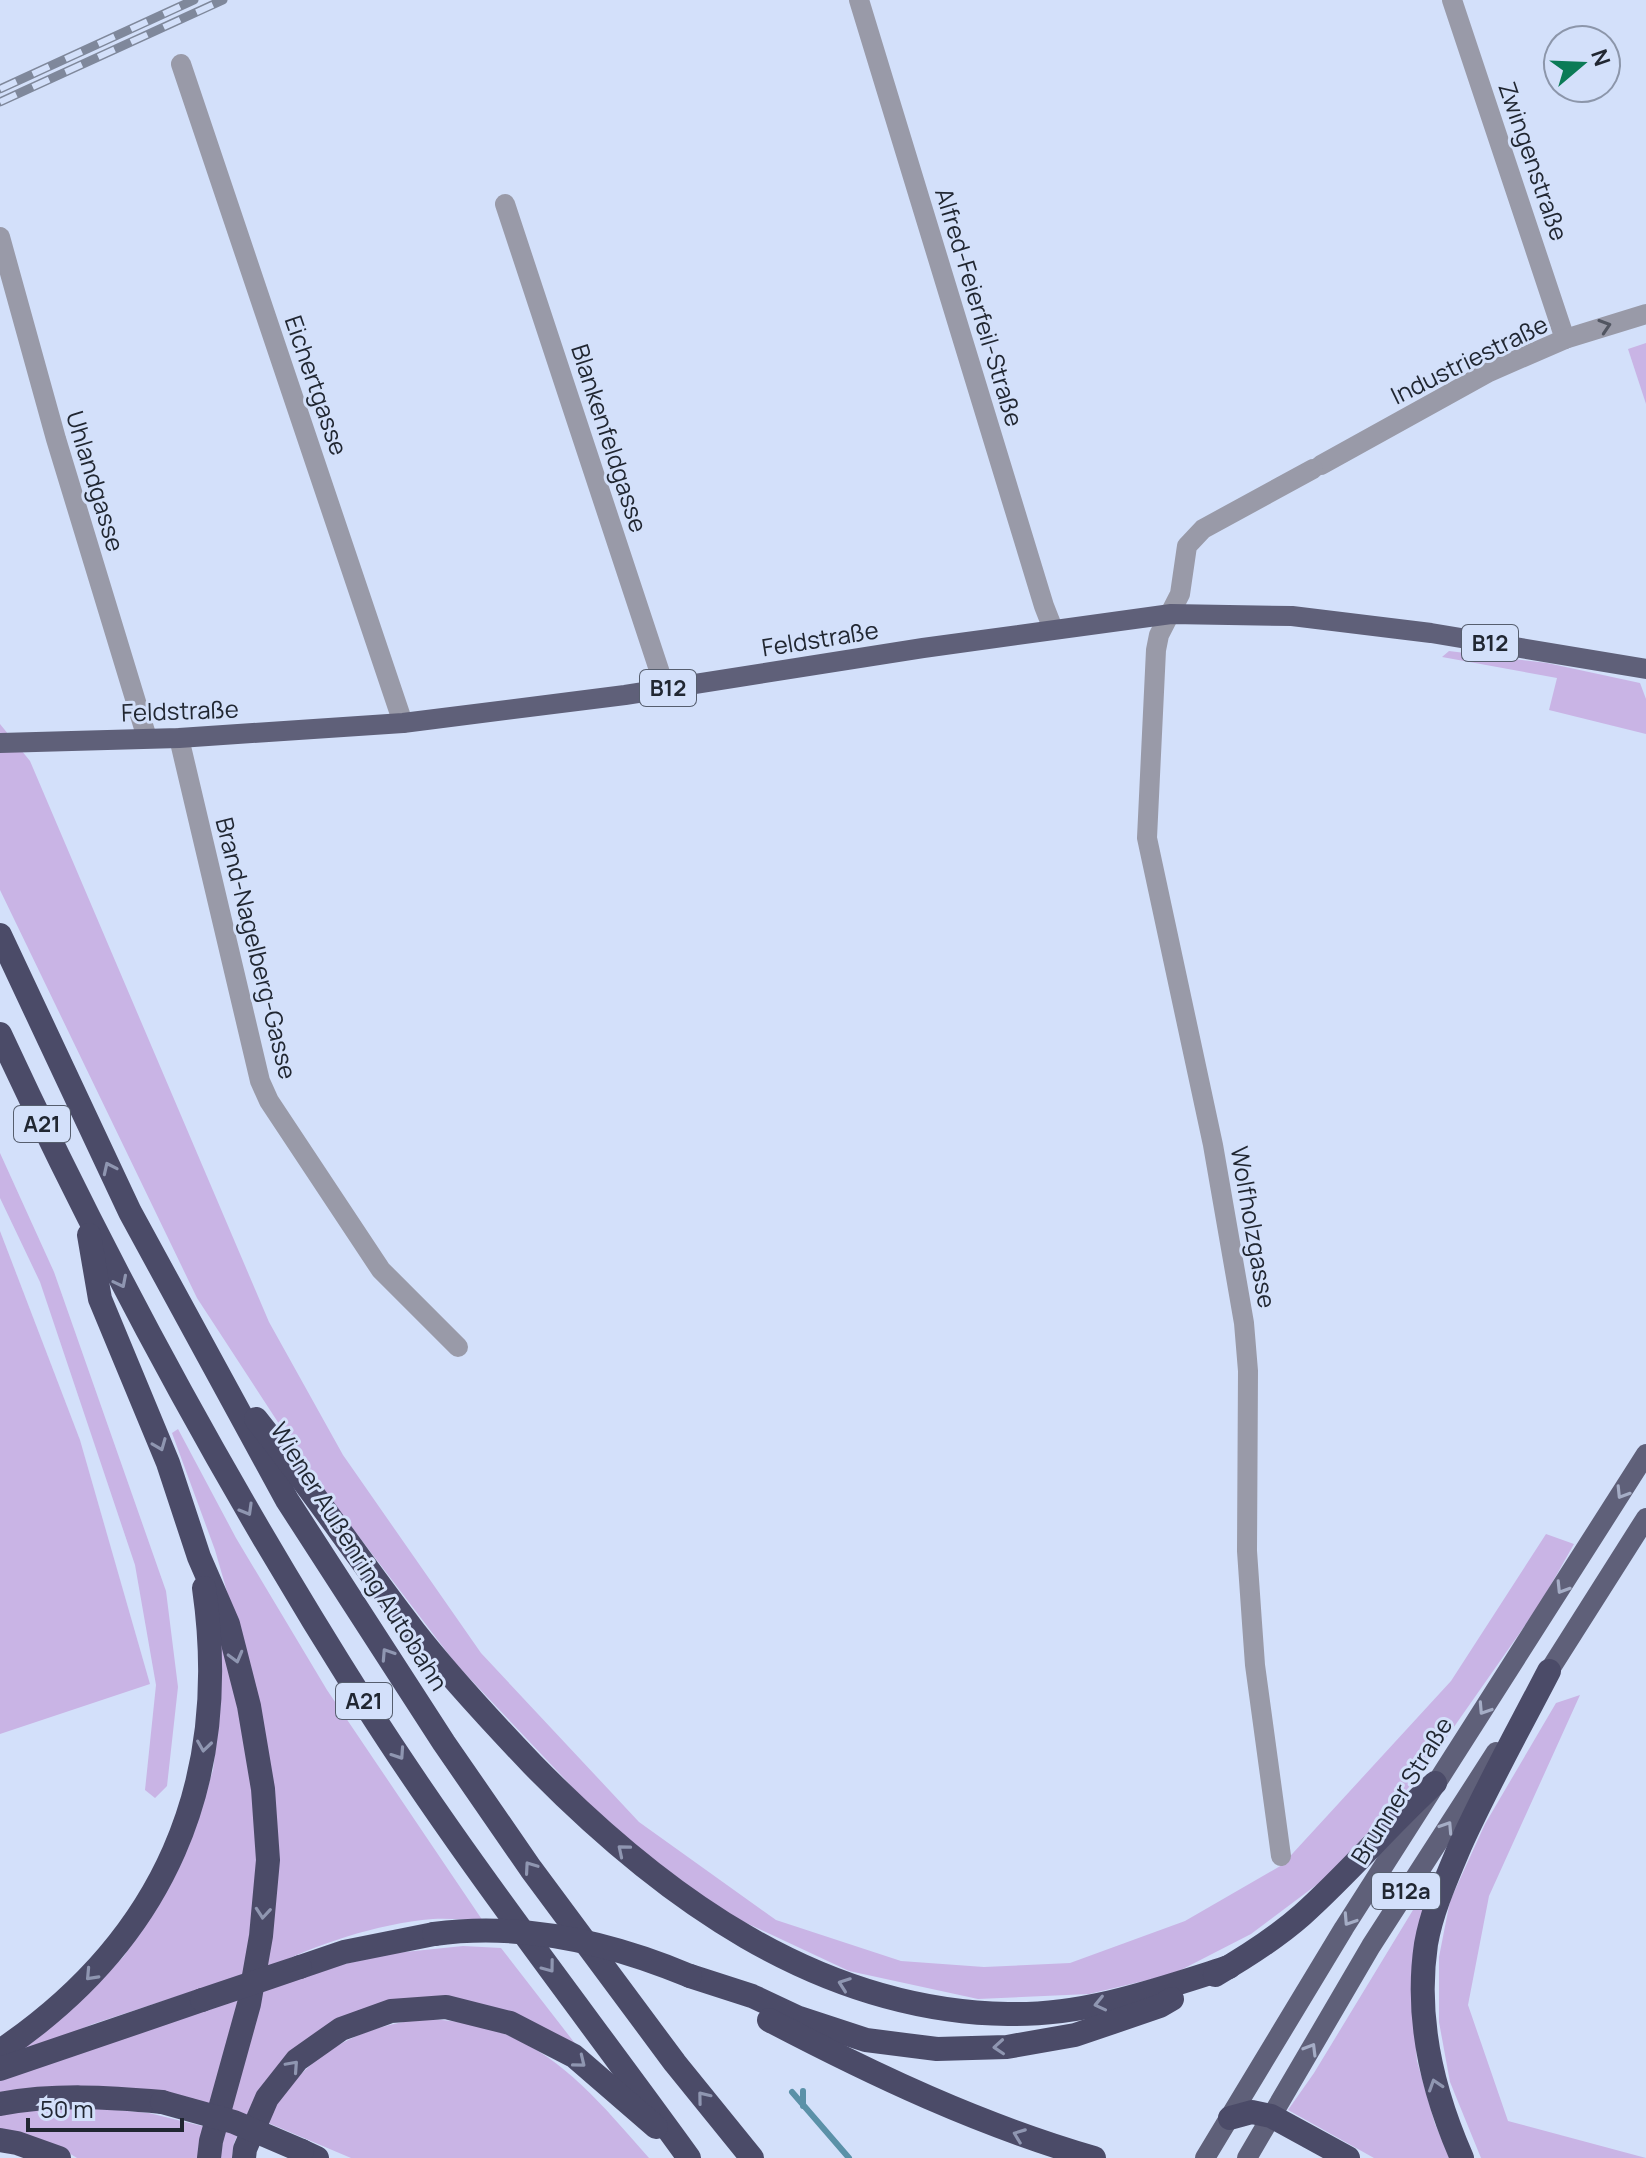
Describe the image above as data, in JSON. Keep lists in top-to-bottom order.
{
  "streets": {
    "highway": ["A21", "Wiener Außenring Autobahn"],
    "main road": [
      "Feldstraße",
      "B12",
      "Brunner Straße",
      "B12a"
    ],
    "street": [
      "Zwingenstraße",
      "Alfred-Feierfeil-Straße",
      "Industriestraße",
      "Eichertgasse",
      "Blankenfeldgasse",
      "Uhlandgasse",
      "Brand-Nagelberg-Gasse",
      "Wolfholzgasse"
    ]
  },
  "crossings": [
    ["Zwingenstraße", "Industriestraße"],
    ["Alfred-Feierfeil-Straße", "Feldstraße"],
    ["Industriestraße", "Feldstraße"],
    ["Industriestraße", "Wolfholzgasse"],
    ["Eichertgasse", "Feldstraße"],
    ["Blankenfeldgasse", "Feldstraße"],
    ["Uhlandgasse", "Feldstraße"],
    ["Feldstraße", "Brand-Nagelberg-Gasse"],
    ["Feldstraße", "Wolfholzgasse"]
  ],
  "scale_bar": "50 m",
  "north": "right"
}
